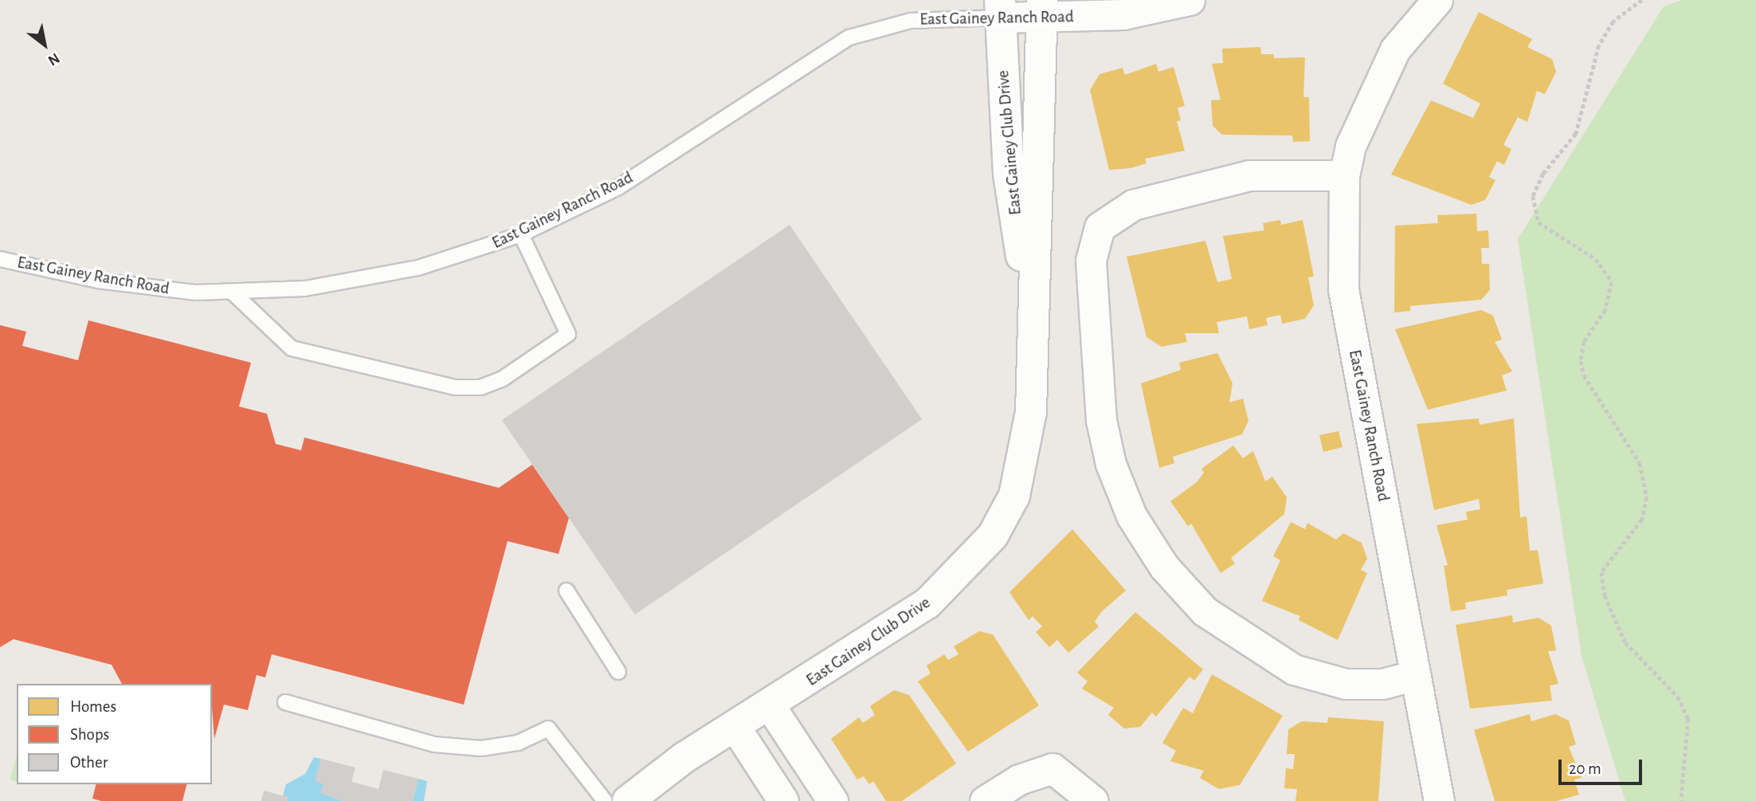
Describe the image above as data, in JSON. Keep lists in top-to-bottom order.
{
  "streets": {
    "street": ["East Gainey Ranch Road", "East Gainey Club Drive"]
  },
  "crossings": [
    ["East Gainey Ranch Road", "East Gainey Club Drive"]
  ],
  "legend": ["Homes", "Shops", "Other"],
  "scale_bar": "20 m",
  "north": "bottom right"
}
